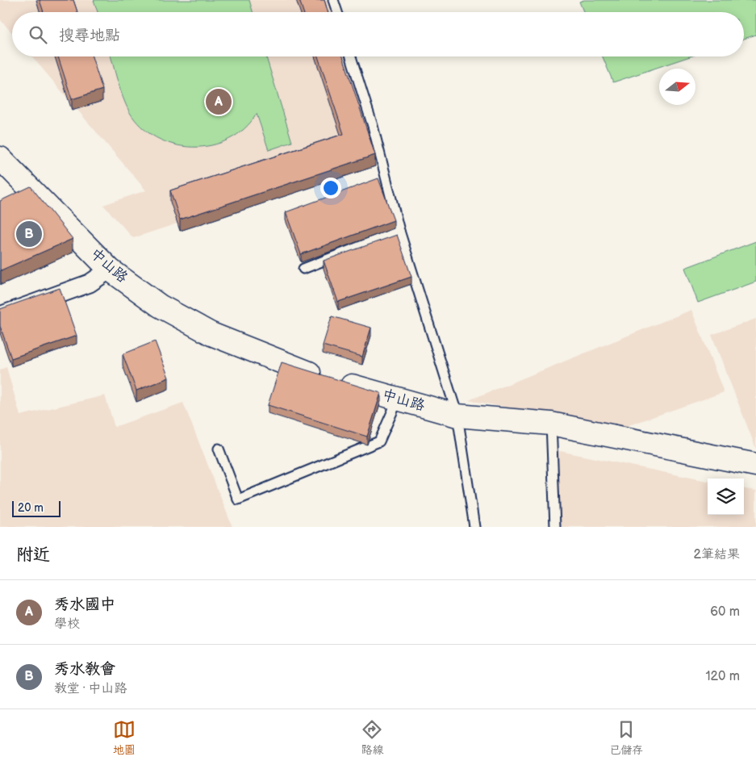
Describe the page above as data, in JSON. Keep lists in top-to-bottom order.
{
  "streets": {
    "street": ["中山路"]
  },
  "scale_bar": "20 m",
  "north": "right",
  "page": {
    "search": "搜尋地點",
    "pins": ["A", "B"],
    "scale": "20 m",
    "heading": ["附近", "2筆結果"],
    "list": [
      {
        "mark": "A",
        "name": "秀水國中",
        "note": "學校",
        "value": "60 m"
      },
      {
        "mark": "B",
        "name": "秀水教會",
        "note": "教堂 · 中山路",
        "value": "120 m"
      }
    ],
    "nav": ["地圖", "路線", "已儲存"]
  }
}
